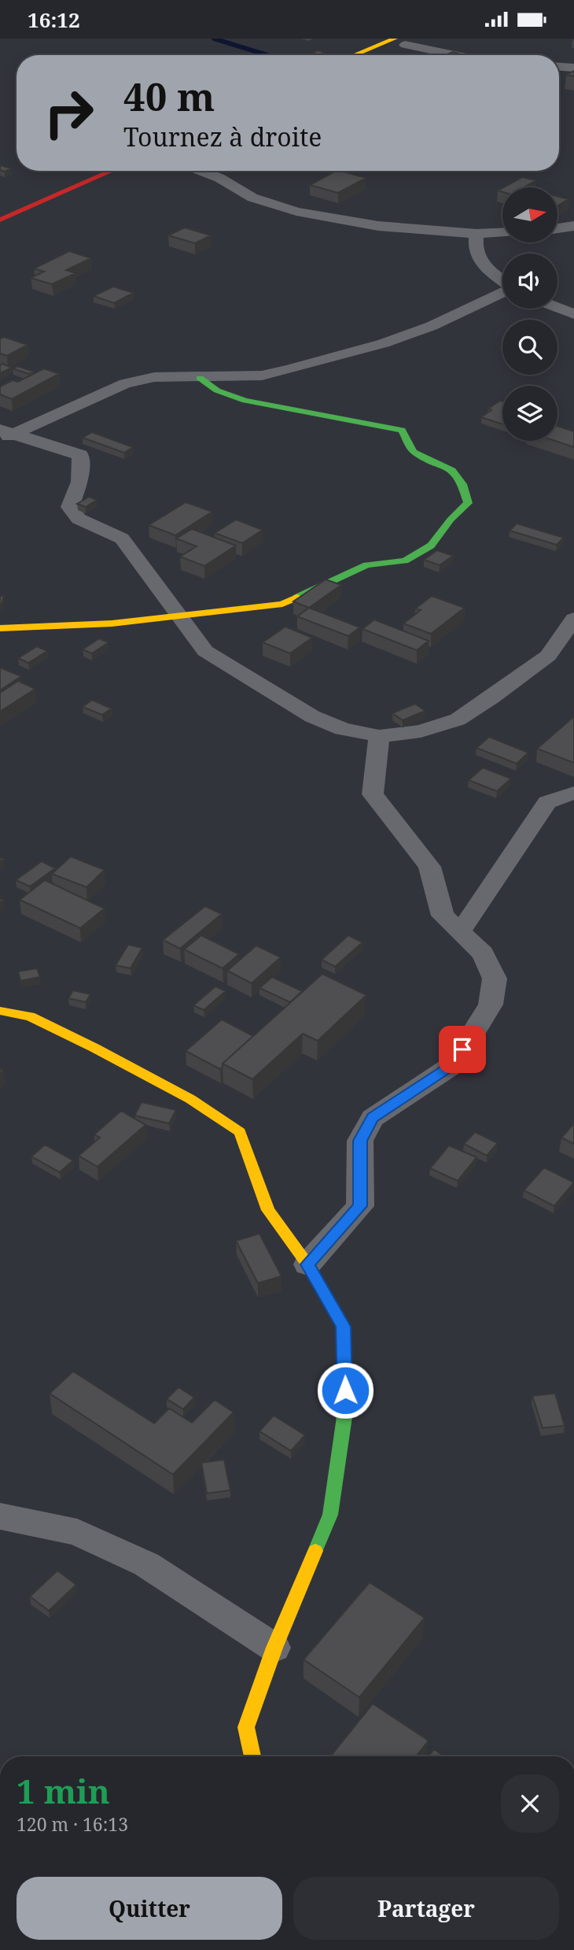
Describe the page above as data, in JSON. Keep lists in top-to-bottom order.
{
  "north": "right",
  "page": {
    "status": "16:12",
    "turn": ["40 m", "Tournez à droite"],
    "heading": ["1 min", "120 m · 16:13"],
    "buttons": ["Quitter", "Partager"]
  }
}
